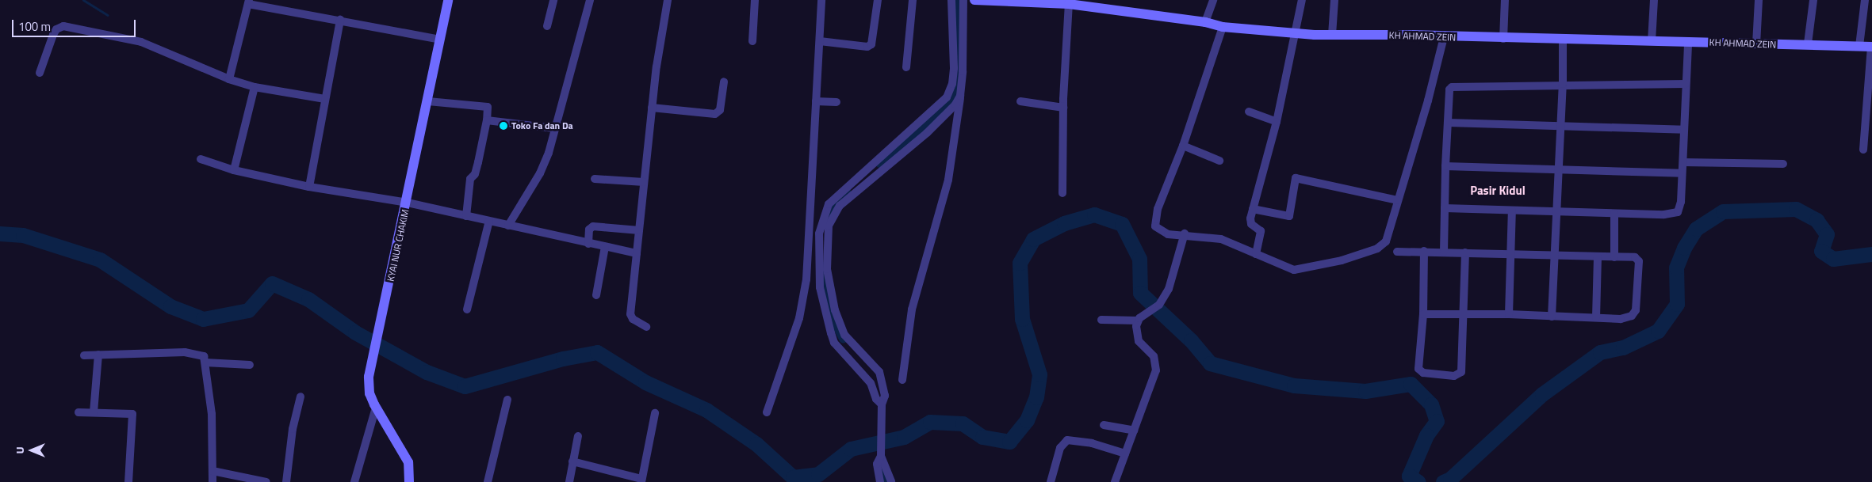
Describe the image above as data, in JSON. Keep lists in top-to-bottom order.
{
  "streets": {
    "street": ["KH AHMAD ZEIN", "KYAI NUR CHAKIM"]
  },
  "districts": ["Pasir Kidul"],
  "places": ["Toko Fa dan Da"],
  "scale_bar": "100 m",
  "north": "left"
}
